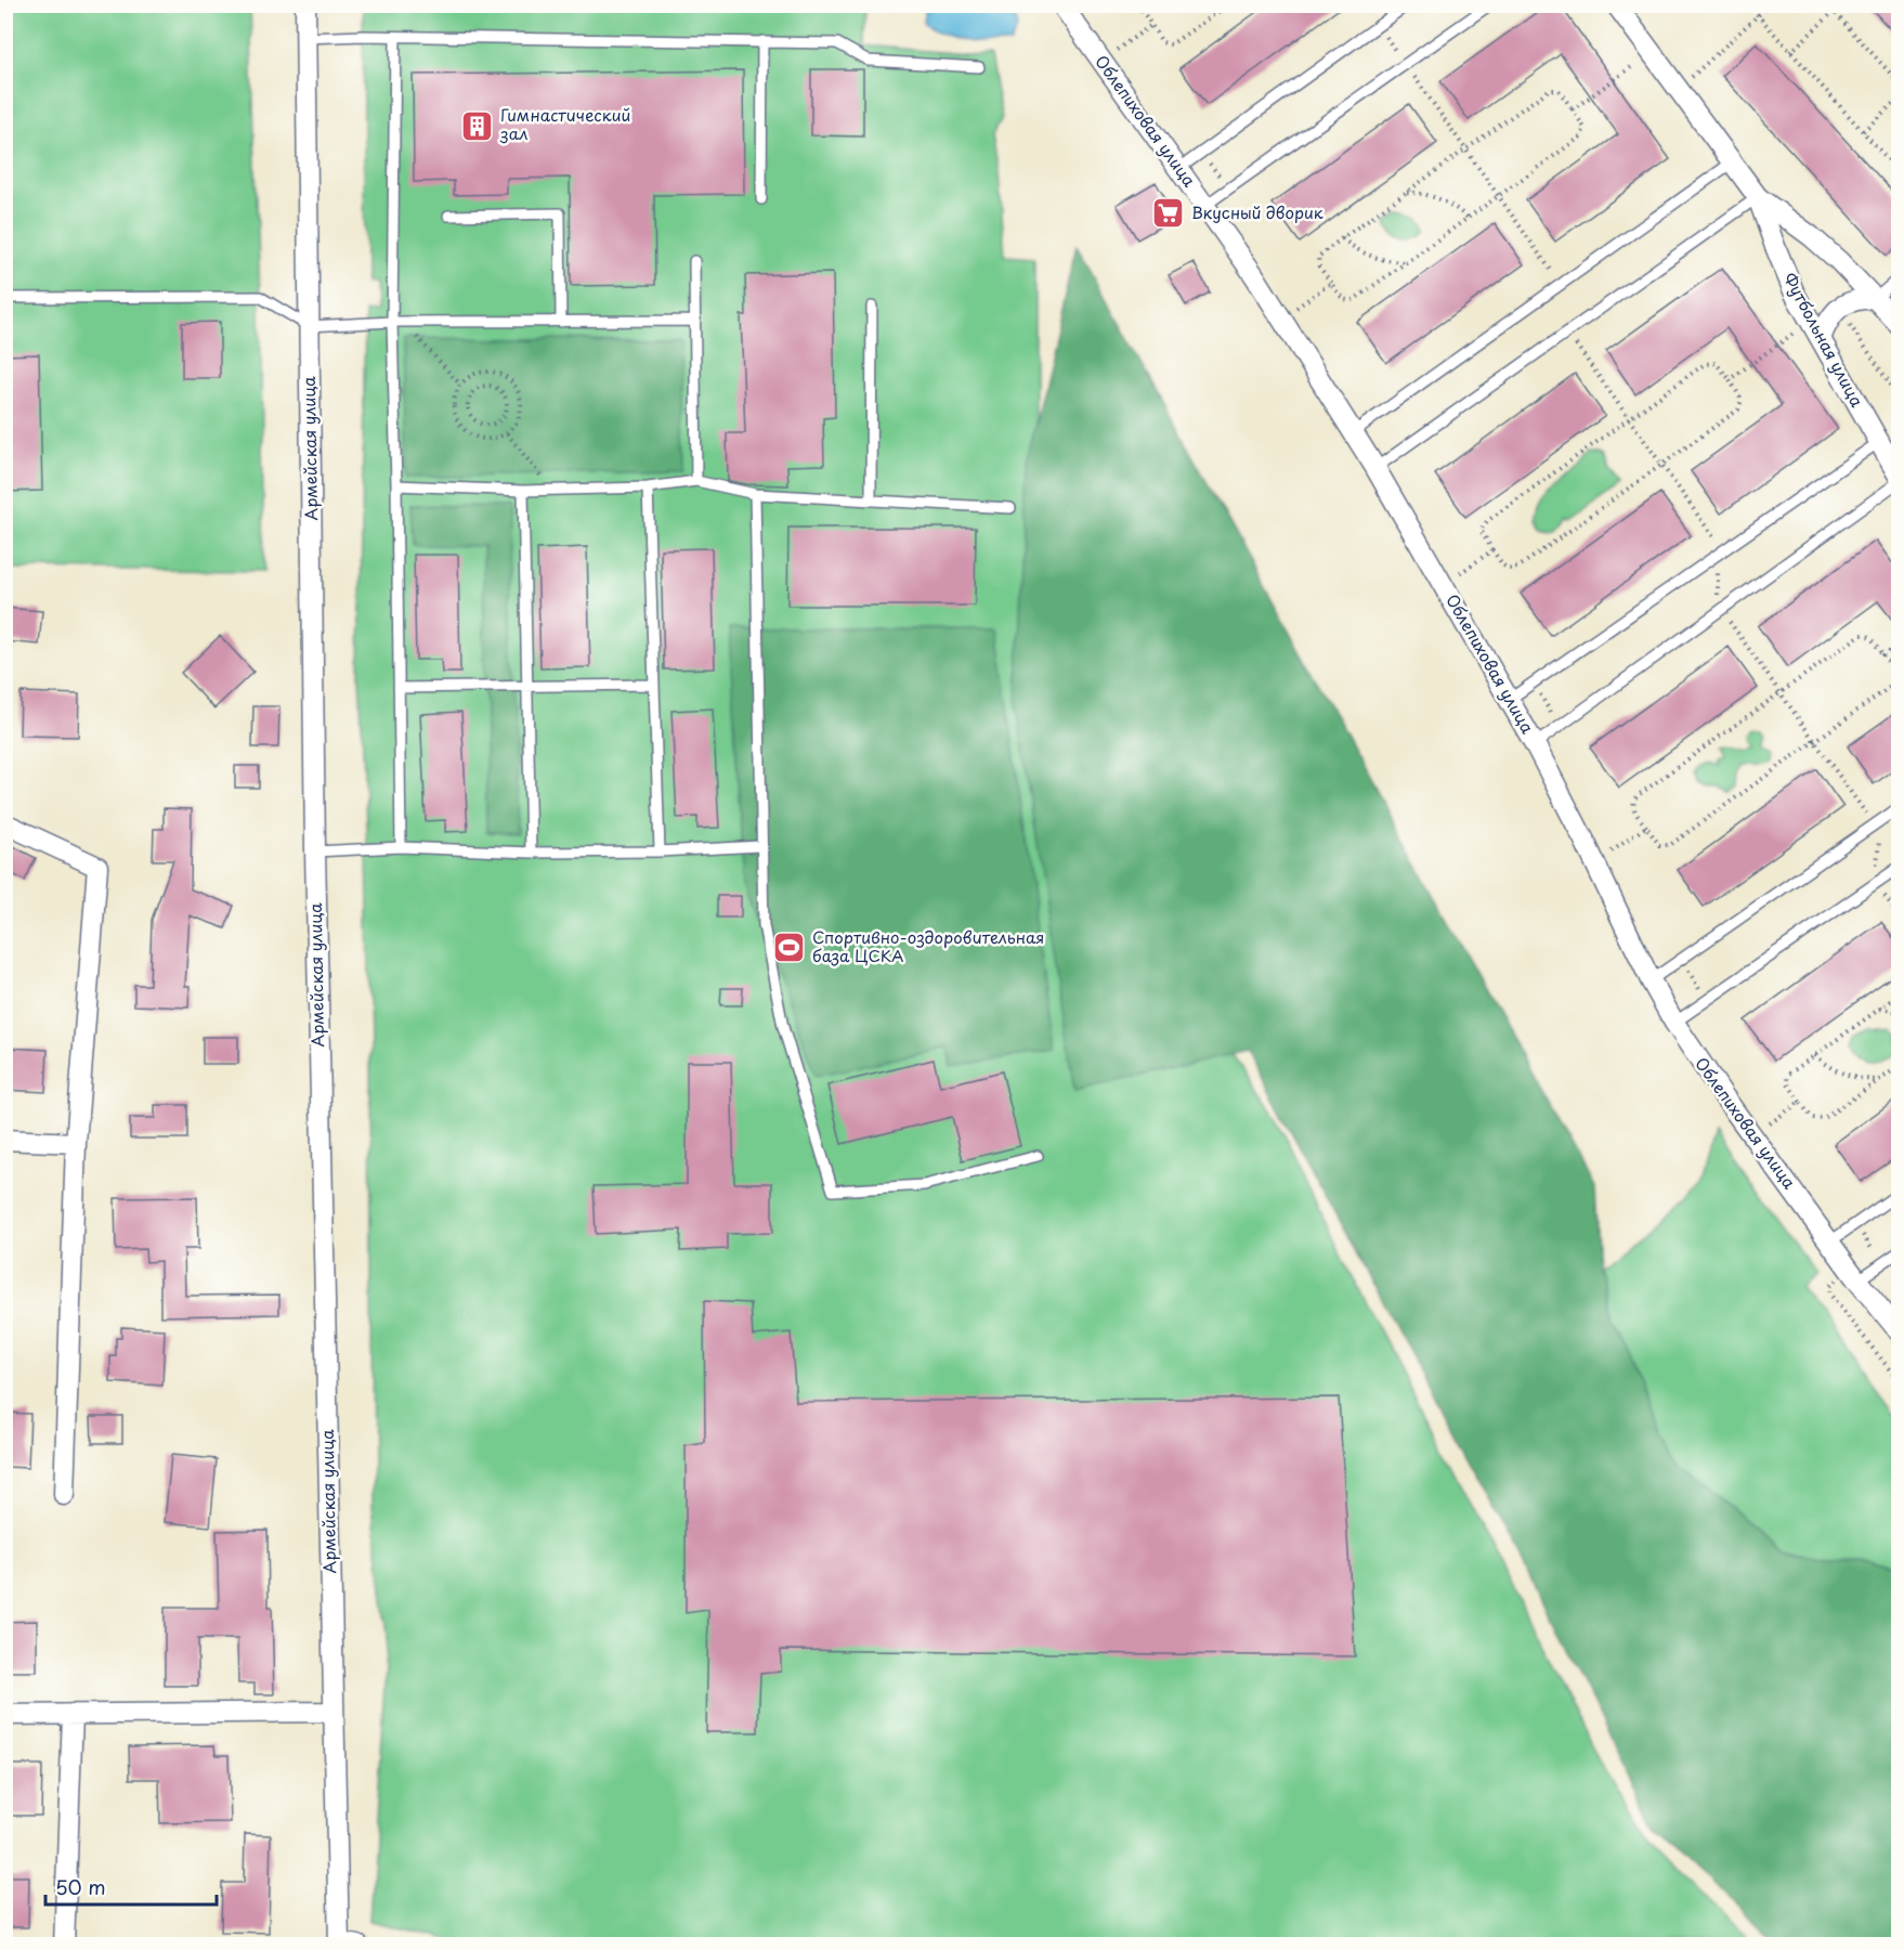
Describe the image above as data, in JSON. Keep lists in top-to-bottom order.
{
  "streets": {
    "street": ["Облепиховая улица", "Футбольная улица", "Армейская улица"]
  },
  "places": {
    "building": ["Гимнастический зал"],
    "supermarket": ["Вкусный дворик"],
    "sports": ["Спортивно-оздоровительная база ЦСКА"]
  },
  "scale_bar": "50 m"
}
